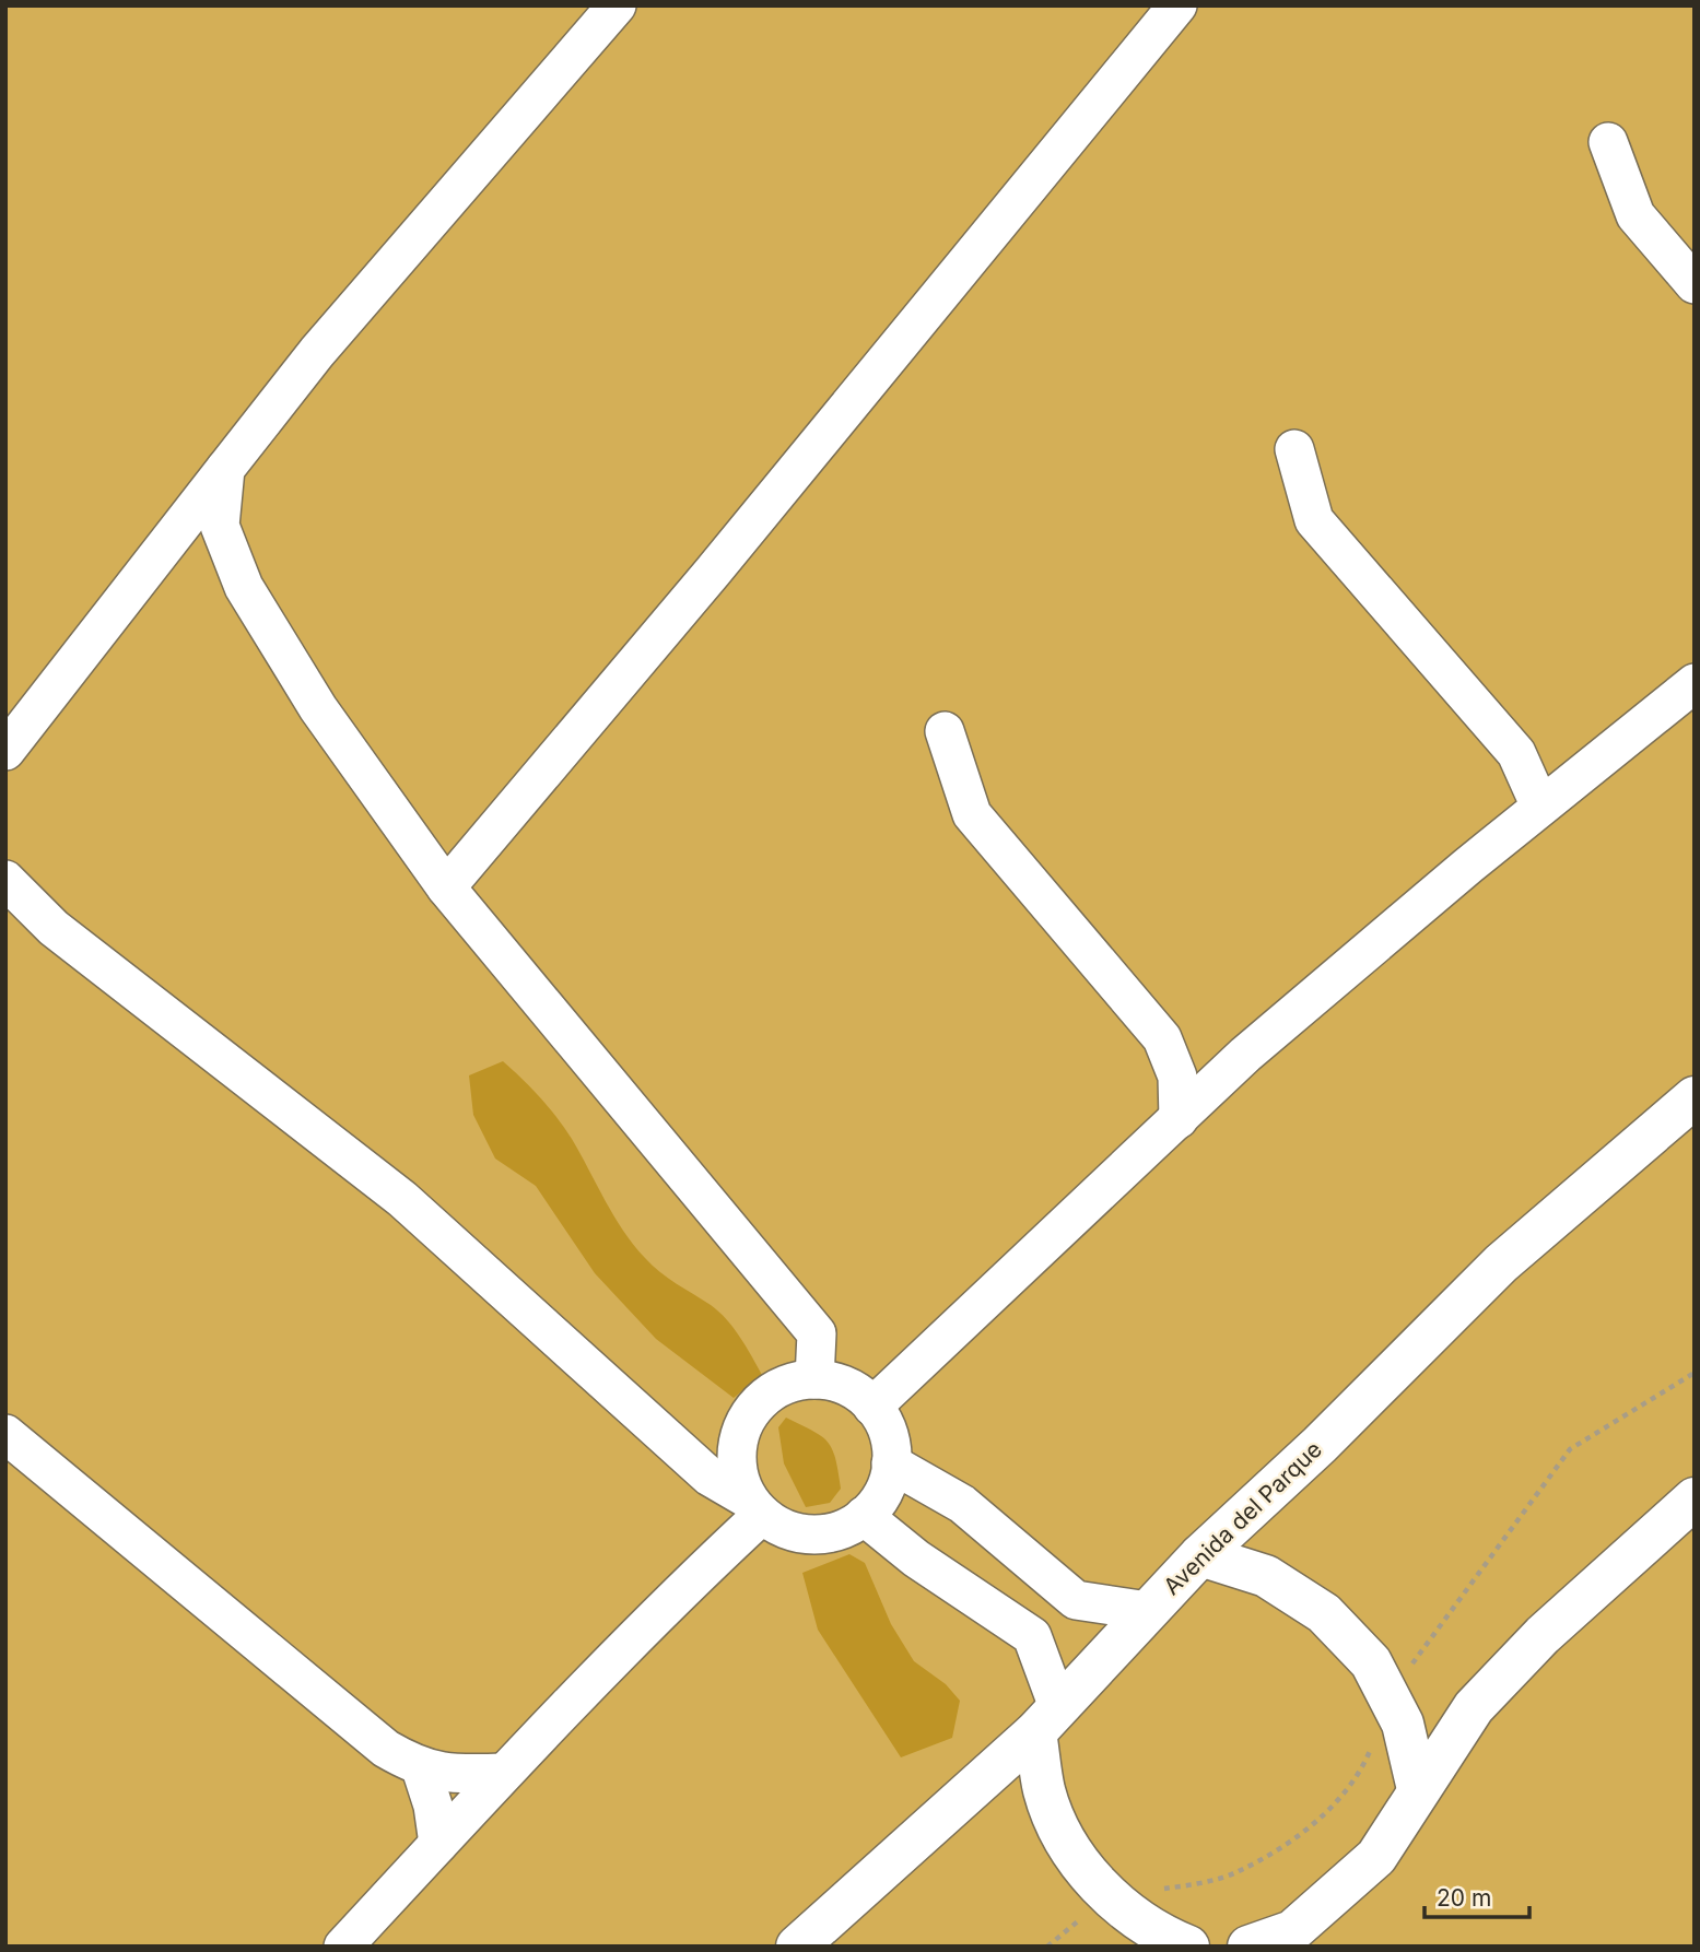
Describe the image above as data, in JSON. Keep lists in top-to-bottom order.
{
  "streets": {
    "main road": ["Avenida del Parque"]
  },
  "scale_bar": "20 m"
}
